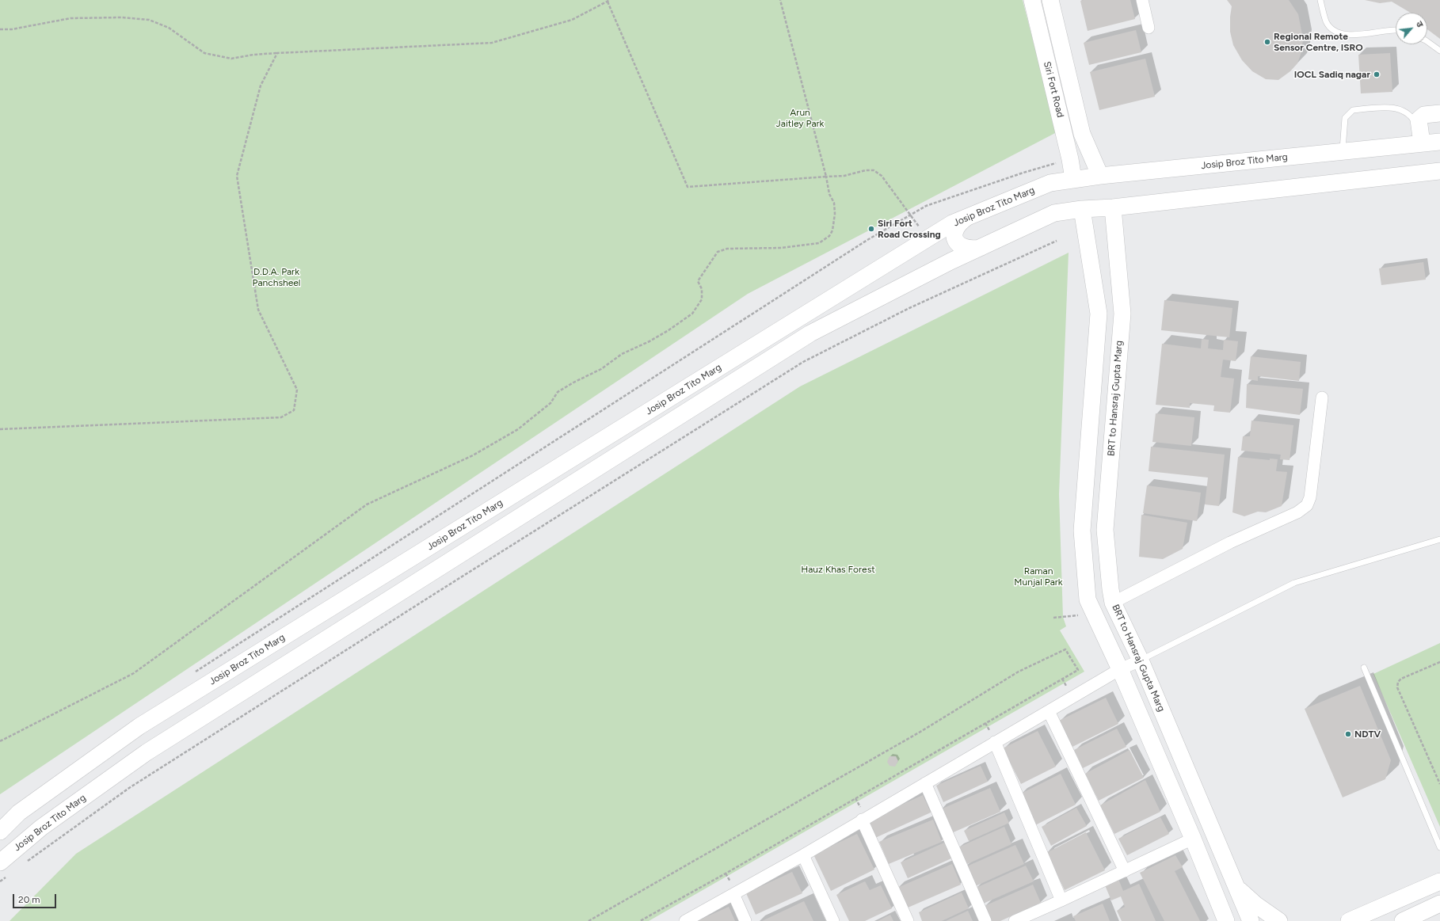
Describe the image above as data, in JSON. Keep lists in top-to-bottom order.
{
  "streets": {
    "main road": ["Siri Fort Road", "Josip Broz Tito Marg", "BRT to Hansraj Gupta Marg"]
  },
  "crossings": [
    ["Siri Fort Road", "Josip Broz Tito Marg"],
    ["Josip Broz Tito Marg", "BRT to Hansraj Gupta Marg"]
  ],
  "parks": [
    "Arun Jaitley Park",
    "D.D.A. Park Panchsheel",
    "Hauz Khas Forest",
    "Raman Munjal Park"
  ],
  "places": [
    "Regional Remote Sensor Centre, ISRO",
    "IOCL Sadiq nagar",
    "Siri Fort Road Crossing",
    "NDTV"
  ],
  "scale_bar": "20 m",
  "north": "top right"
}
